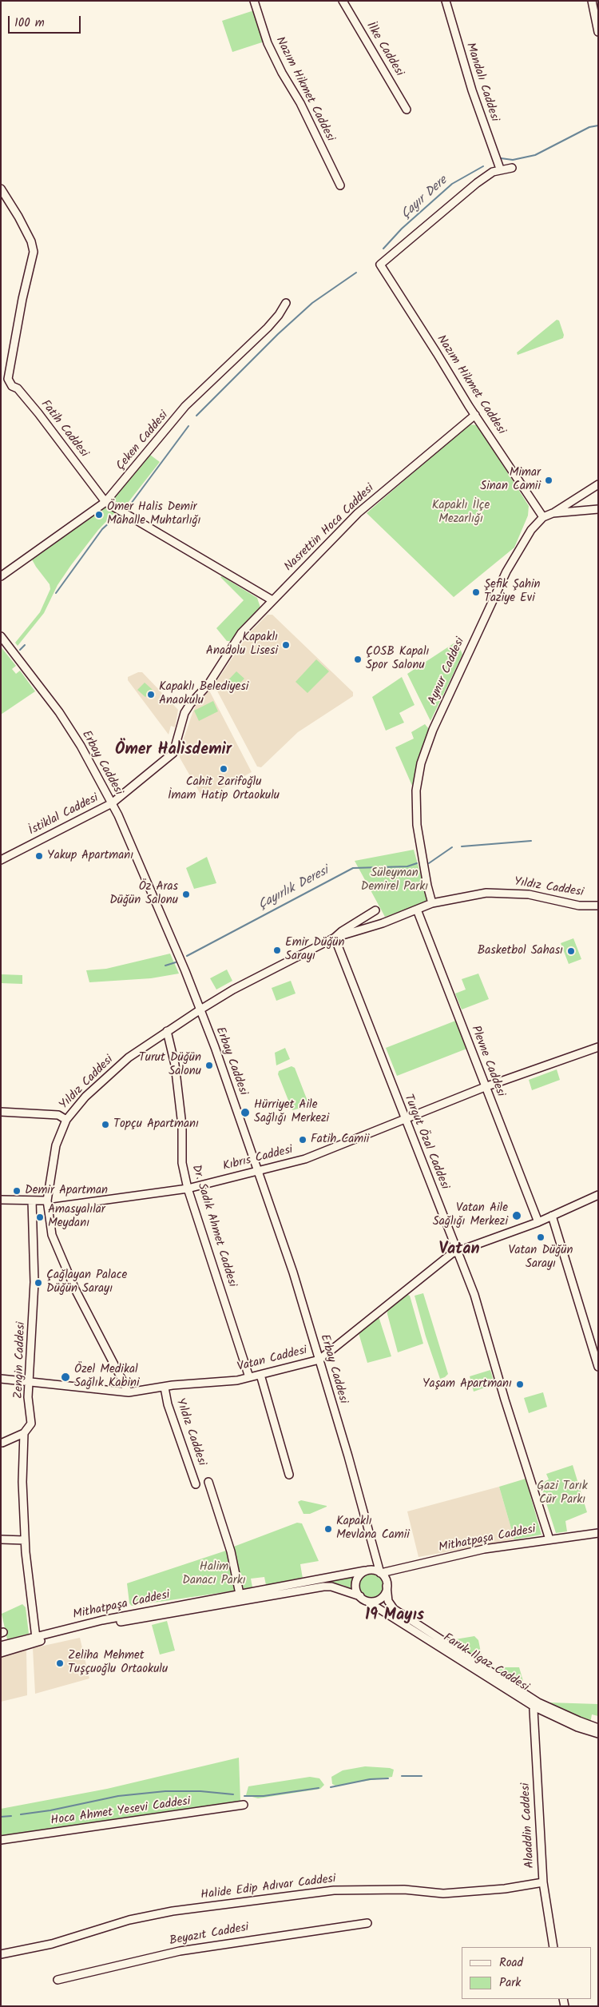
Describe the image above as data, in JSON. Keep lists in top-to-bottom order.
{
  "streets": {
    "street": [
      "İlke Caddesi",
      "Mandalı Caddesi",
      "Nazım Hikmet Caddesi",
      "Fatih Caddesi",
      "Çeken Caddesi",
      "Nasrettin Hoca Caddesi",
      "Aynur Caddesi",
      "Erbay Caddesi",
      "İstiklal Caddesi",
      "Yıldız Caddesi",
      "Plevne Caddesi",
      "Turgut Özal Caddesi",
      "Kıbrıs Caddesi",
      "Dr. Sadık Ahmet Caddesi",
      "Vatan Caddesi",
      "Zengin Caddesi",
      "Mithatpaşa Caddesi",
      "Faruk Ilgaz Caddesi",
      "Hoca Ahmet Yesevi Caddesi",
      "Alaaddin Caddesi",
      "Halide Edip Adıvar Caddesi",
      "Beyazıt Caddesi"
    ]
  },
  "crossings": [
    ["Mandalı Caddesi", "Nazım Hikmet Caddesi"],
    ["Nazım Hikmet Caddesi", "Nasrettin Hoca Caddesi"],
    ["Nazım Hikmet Caddesi", "Aynur Caddesi"],
    ["Fatih Caddesi", "Çeken Caddesi"],
    ["Fatih Caddesi", "Nasrettin Hoca Caddesi"],
    ["Nasrettin Hoca Caddesi", "İstiklal Caddesi"],
    ["Aynur Caddesi", "Yıldız Caddesi"],
    ["Erbay Caddesi", "İstiklal Caddesi"],
    ["Erbay Caddesi", "Yıldız Caddesi"],
    ["Erbay Caddesi", "Kıbrıs Caddesi"],
    ["Erbay Caddesi", "Vatan Caddesi"],
    ["Erbay Caddesi", "Mithatpaşa Caddesi"],
    ["Erbay Caddesi", "Faruk Ilgaz Caddesi"],
    ["Yıldız Caddesi", "Plevne Caddesi"],
    ["Yıldız Caddesi", "Turgut Özal Caddesi"],
    ["Yıldız Caddesi", "Kıbrıs Caddesi"],
    ["Yıldız Caddesi", "Dr. Sadık Ahmet Caddesi"],
    ["Yıldız Caddesi", "Vatan Caddesi"],
    ["Yıldız Caddesi", "Mithatpaşa Caddesi"],
    ["Plevne Caddesi", "Kıbrıs Caddesi"],
    ["Plevne Caddesi", "Vatan Caddesi"],
    ["Turgut Özal Caddesi", "Kıbrıs Caddesi"],
    ["Turgut Özal Caddesi", "Vatan Caddesi"],
    ["Turgut Özal Caddesi", "Mithatpaşa Caddesi"],
    ["Kıbrıs Caddesi", "Dr. Sadık Ahmet Caddesi"],
    ["Kıbrıs Caddesi", "Zengin Caddesi"],
    ["Dr. Sadık Ahmet Caddesi", "Vatan Caddesi"],
    ["Vatan Caddesi", "Zengin Caddesi"],
    ["Zengin Caddesi", "Mithatpaşa Caddesi"],
    ["Mithatpaşa Caddesi", "Faruk Ilgaz Caddesi"],
    ["Faruk Ilgaz Caddesi", "Alaaddin Caddesi"],
    ["Alaaddin Caddesi", "Halide Edip Adıvar Caddesi"]
  ],
  "districts": ["Ömer Halisdemir", "Vatan", "19 Mayıs"],
  "water": ["Çayır Dere", "Çayırlık Deresi"],
  "parks": [
    "Kapaklı İlçe Mezarlığı",
    "Süleyman Demirel Parkı",
    "Gazi Tarık Cür Parkı",
    "Halim Danacı Parkı"
  ],
  "places": [
    "Mimar Sinan Camii",
    "Ömer Halis Demir Mahalle Muhtarlığı",
    "Şefik Şahin Taziye Evi",
    "Kapaklı Anadolu Lisesi",
    "ÇOSB Kapalı Spor Salonu",
    "Kapaklı Belediyesi Anaokulu",
    "Cahit Zarifoğlu İmam Hatip Ortaokulu",
    "Yakup Apartmanı",
    "Öz Aras Düğün Salonu",
    "Emir Düğün Sarayı",
    "Basketbol Sahası",
    "Turut Düğün Salonu",
    "Hürriyet Aile Sağlığı Merkezi",
    "Topçu Apartmanı",
    "Fatih Camii",
    "Demir Apartman",
    "Vatan Aile Sağlığı Merkezi",
    "Amasyalılar Meydanı",
    "Vatan Düğün Sarayı",
    "Çağlayan Palace Düğün Sarayı",
    "Özel Medikal Sağlık Kabini",
    "Yaşam Apartmanı",
    "Kapaklı Mevlana Camii",
    "Zeliha Mehmet Tuşçuoğlu Ortaokulu"
  ],
  "legend": ["Road", "Park"],
  "scale_bar": "100 m"
}
